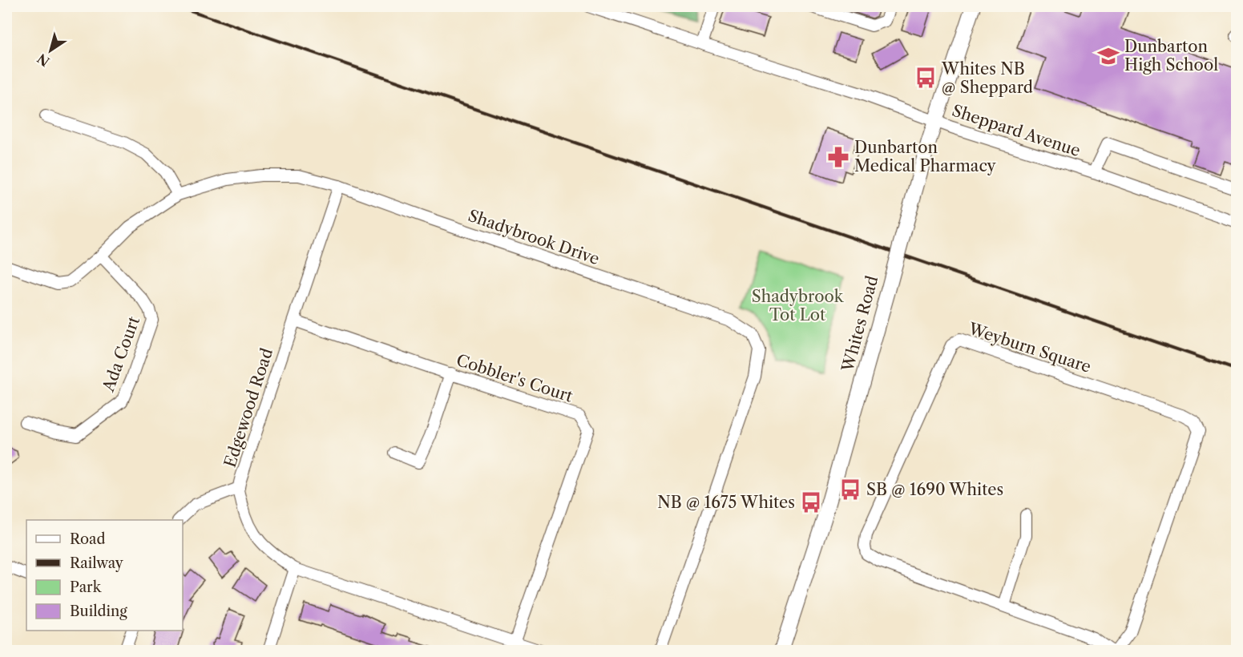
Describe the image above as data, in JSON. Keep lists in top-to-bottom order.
{
  "streets": {
    "main road": ["Whites Road"],
    "street": [
      "Sheppard Avenue",
      "Shadybrook Drive",
      "Weyburn Square",
      "Ada Court",
      "Cobbler's Court",
      "Edgewood Road"
    ]
  },
  "crossings": [
    ["Sheppard Avenue", "Whites Road"],
    ["Shadybrook Drive", "Ada Court"],
    ["Shadybrook Drive", "Edgewood Road"],
    ["Cobbler's Court", "Edgewood Road"]
  ],
  "parks": ["Shadybrook Tot Lot"],
  "places": {
    "school or university": ["Dunbarton High School"],
    "bus stop": ["Whites NB @ Sheppard", "SB @ 1690 Whites", "NB @ 1675 Whites"],
    "pharmacy": ["Dunbarton Medical Pharmacy"]
  },
  "legend": [
    "Road",
    "Railway",
    "Park",
    "Building"
  ],
  "north": "bottom left"
}
